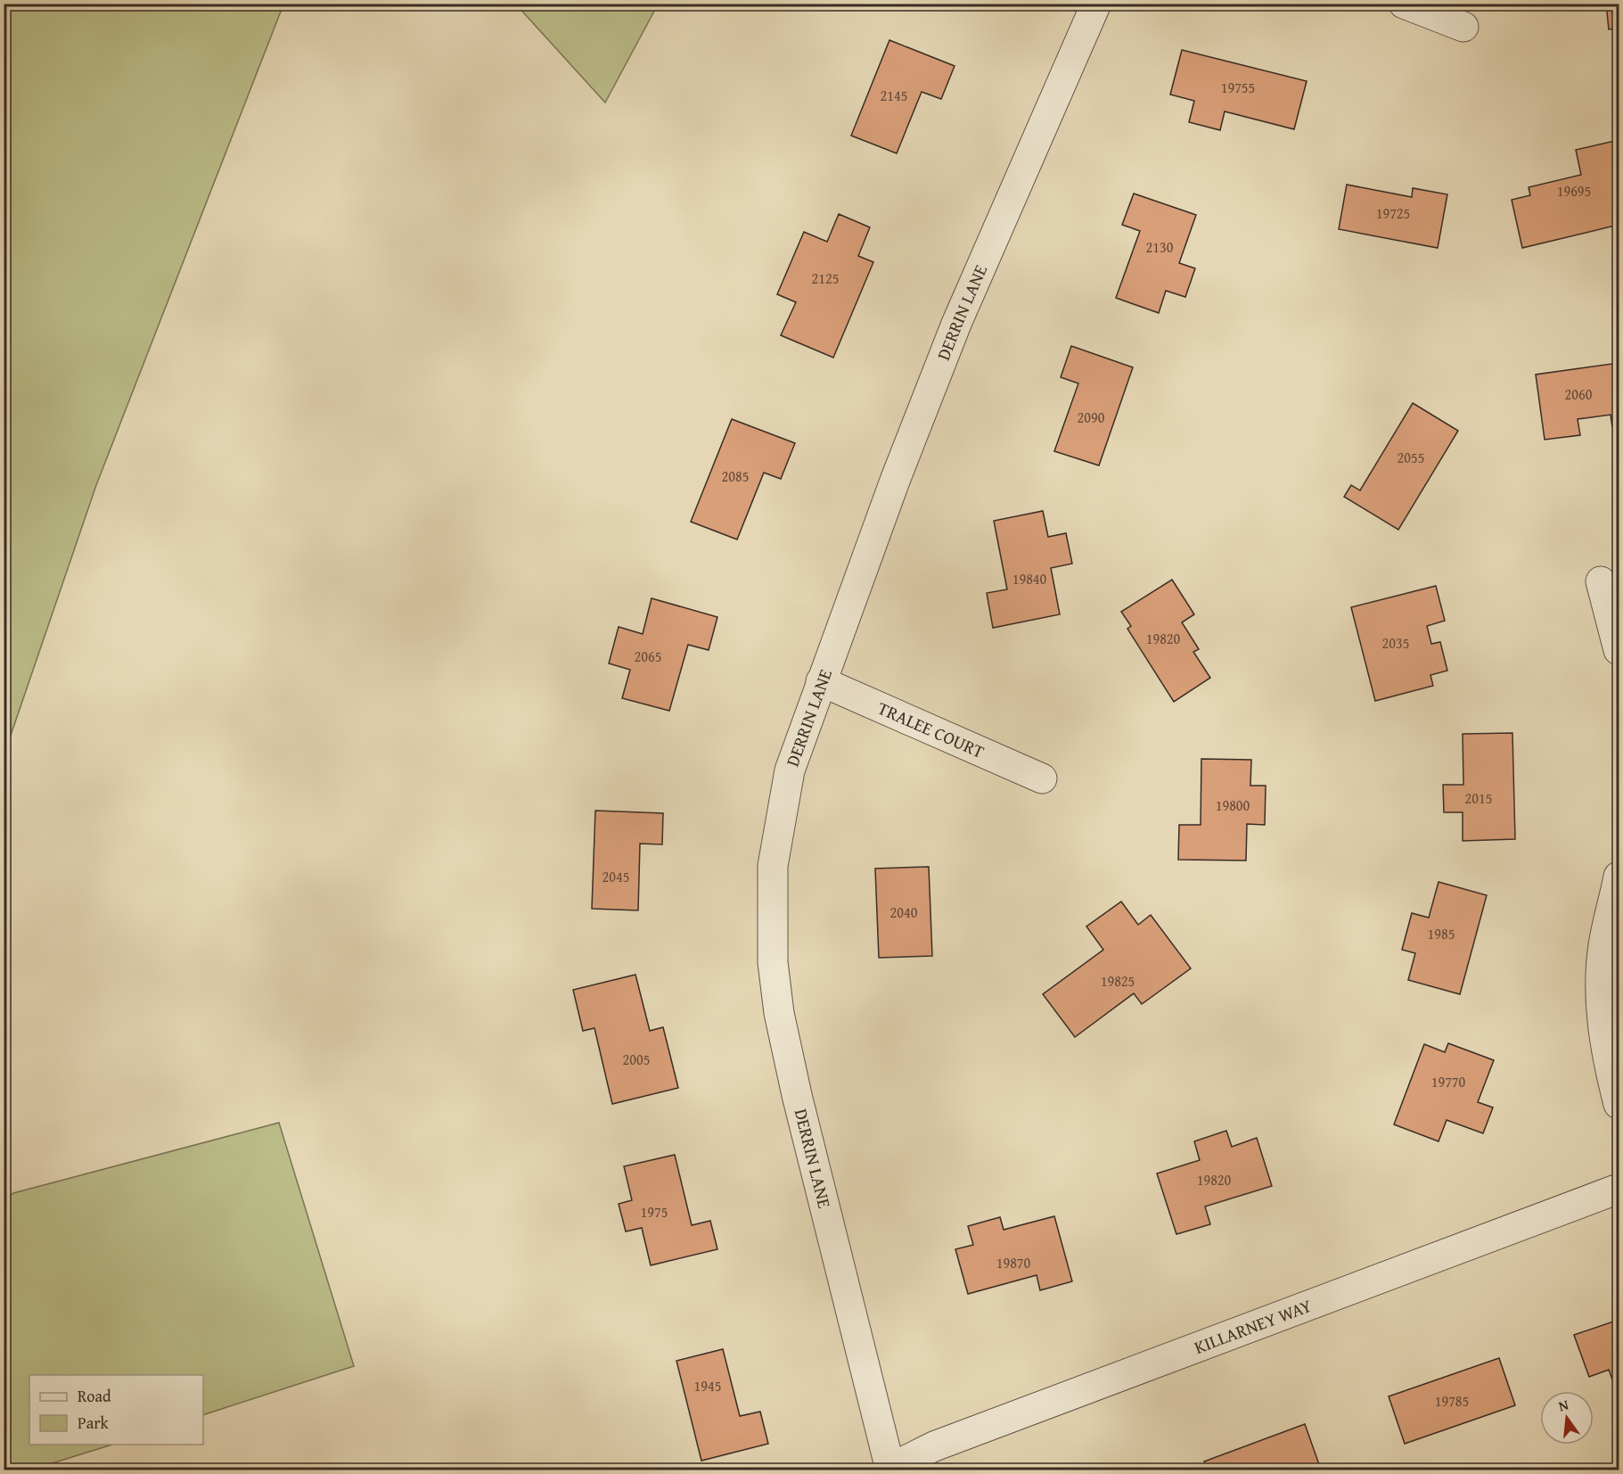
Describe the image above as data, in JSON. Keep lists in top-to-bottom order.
{
  "streets": {
    "street": ["DERRIN LANE", "TRALEE COURT", "KILLARNEY WAY"]
  },
  "crossings": [
    ["DERRIN LANE", "TRALEE COURT"],
    ["DERRIN LANE", "KILLARNEY WAY"]
  ],
  "house_numbers": [
    "19755",
    "2145",
    "19695",
    "19725",
    "2130",
    "2125",
    "2060",
    "2090",
    "2055",
    "2085",
    "19840",
    "19820",
    "2035",
    "2065",
    "2015",
    "19800",
    "2045",
    "2040",
    "1985",
    "19825",
    "2005",
    "19770",
    "19820",
    "1975",
    "19870",
    "1945",
    "19785"
  ],
  "legend": ["Road", "Park"],
  "north": "top"
}
